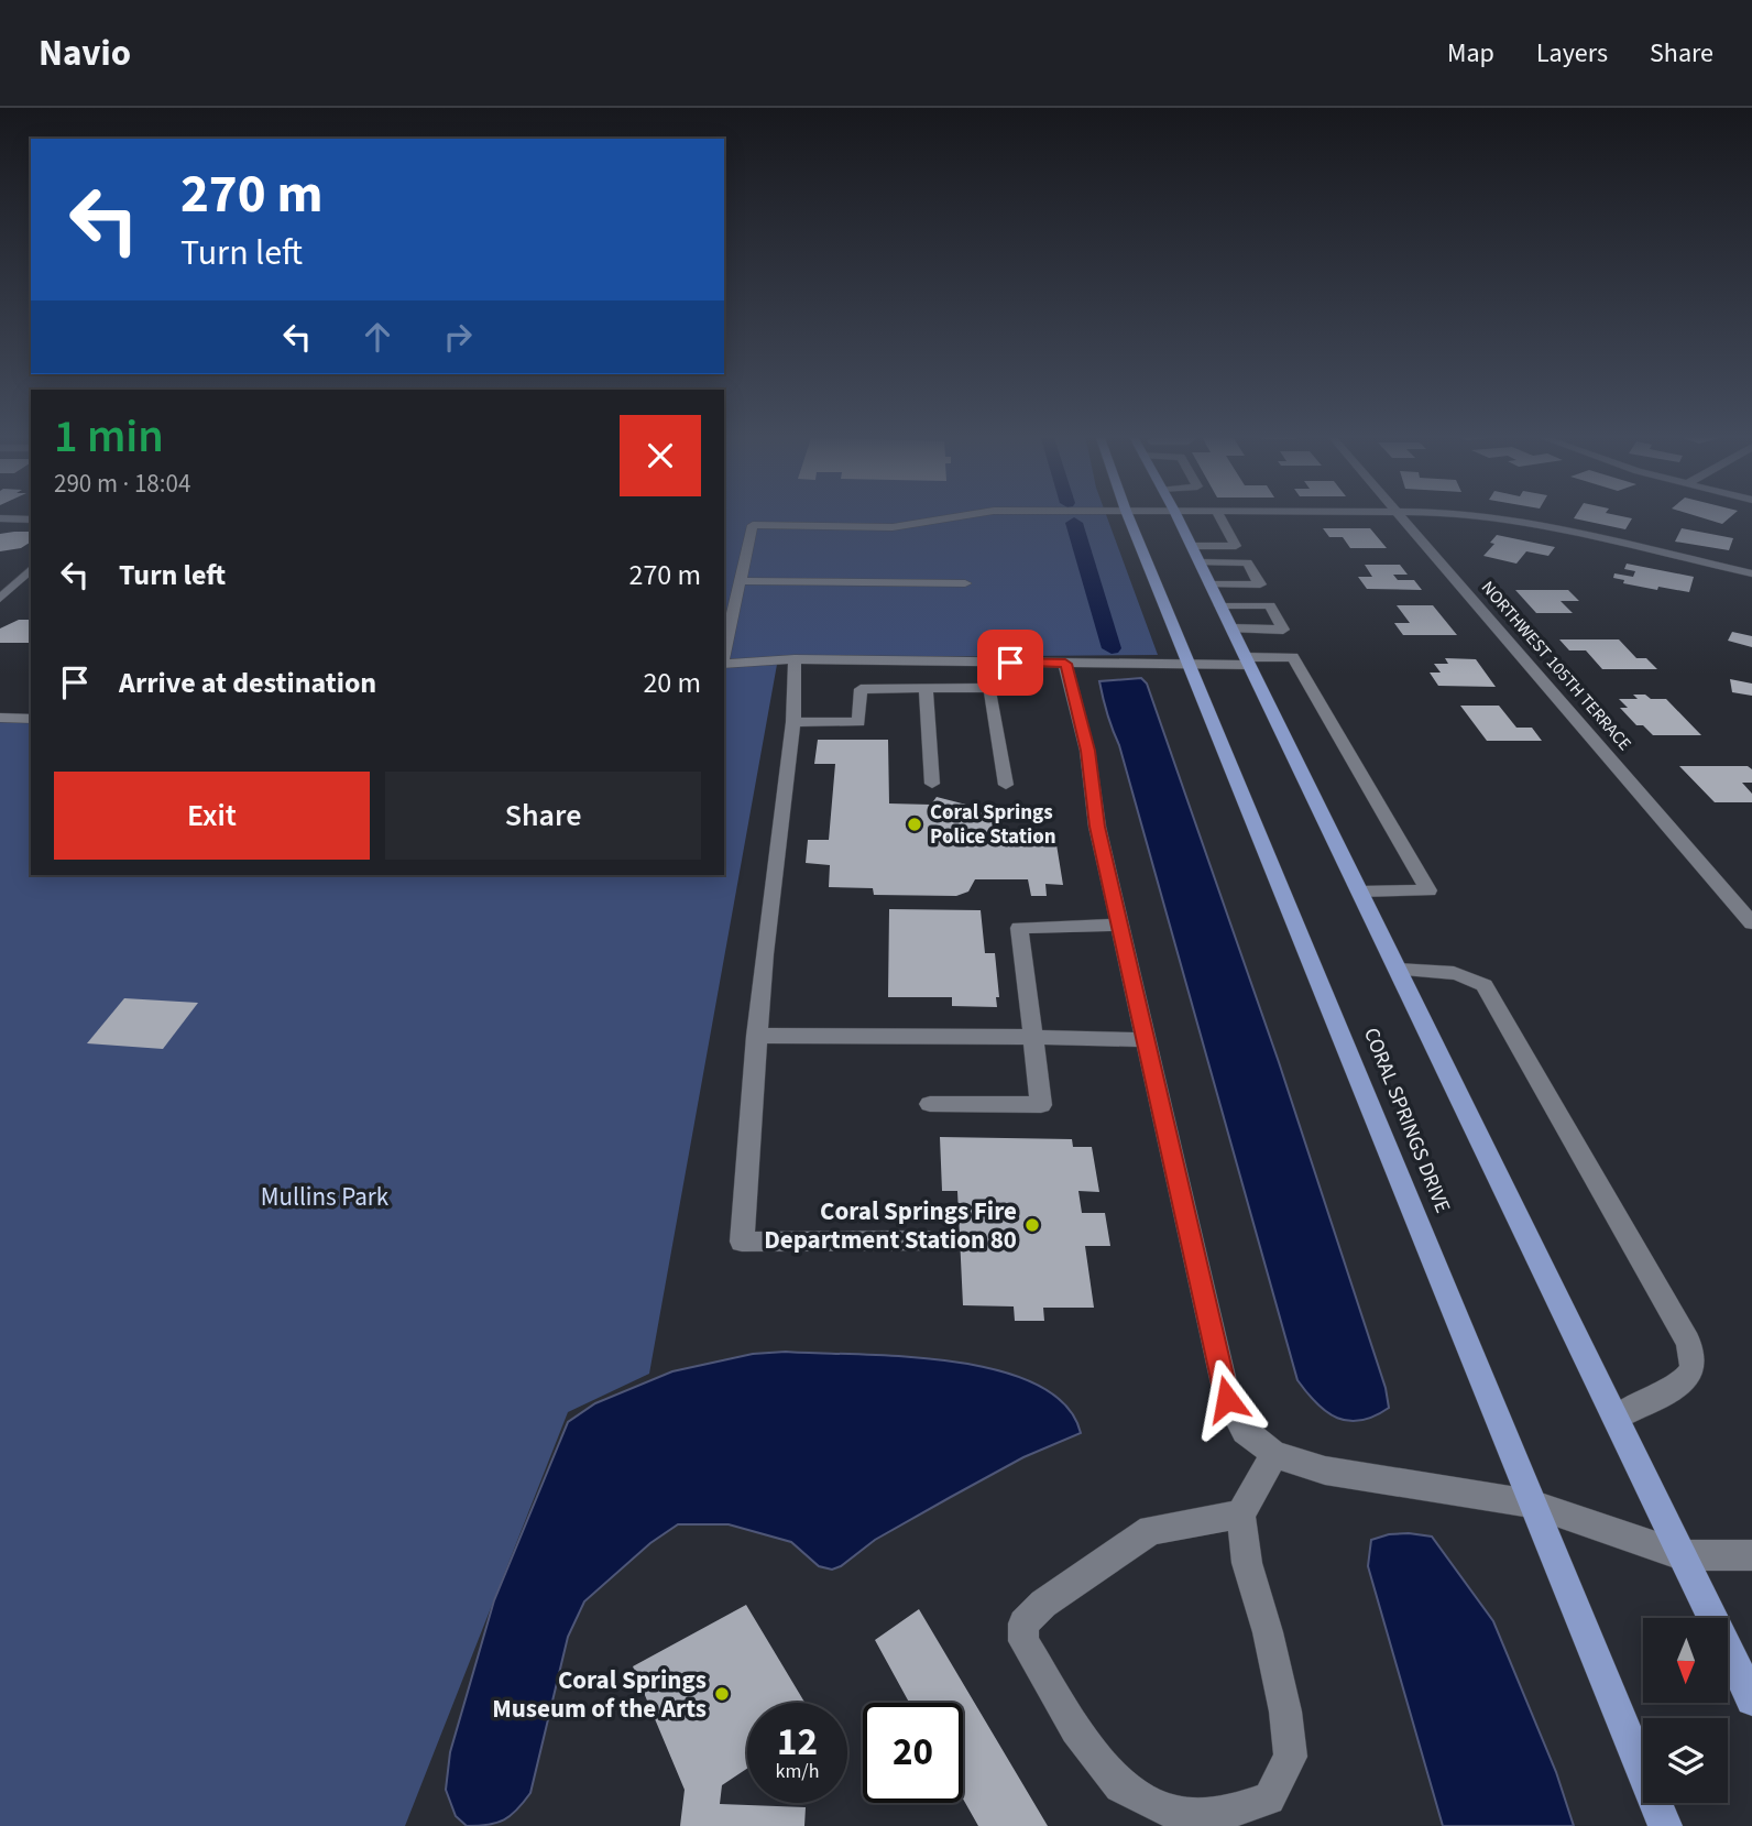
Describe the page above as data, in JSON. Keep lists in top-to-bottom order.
{
  "streets": {
    "main road": ["CORAL SPRINGS DRIVE"],
    "street": ["NORTHWEST 105TH TERRACE"]
  },
  "parks": ["Mullins Park"],
  "places": ["Coral Springs Police Station", "Coral Springs Fire Department Station 80", "Coral Springs Museum of the Arts"],
  "north": "bottom",
  "page": {
    "header": "Navio",
    "nav": ["Map", "Layers", "Share"],
    "turn": ["270 m", "Turn left"],
    "heading": ["1 min", "290 m · 18:04"],
    "list": [
      {
        "name": "Turn left",
        "value": "270 m"
      },
      {
        "name": "Arrive at destination",
        "value": "20 m"
      }
    ],
    "buttons": ["Exit", "Share"],
    "speed": "12 km/h",
    "limit": "20"
  }
}
